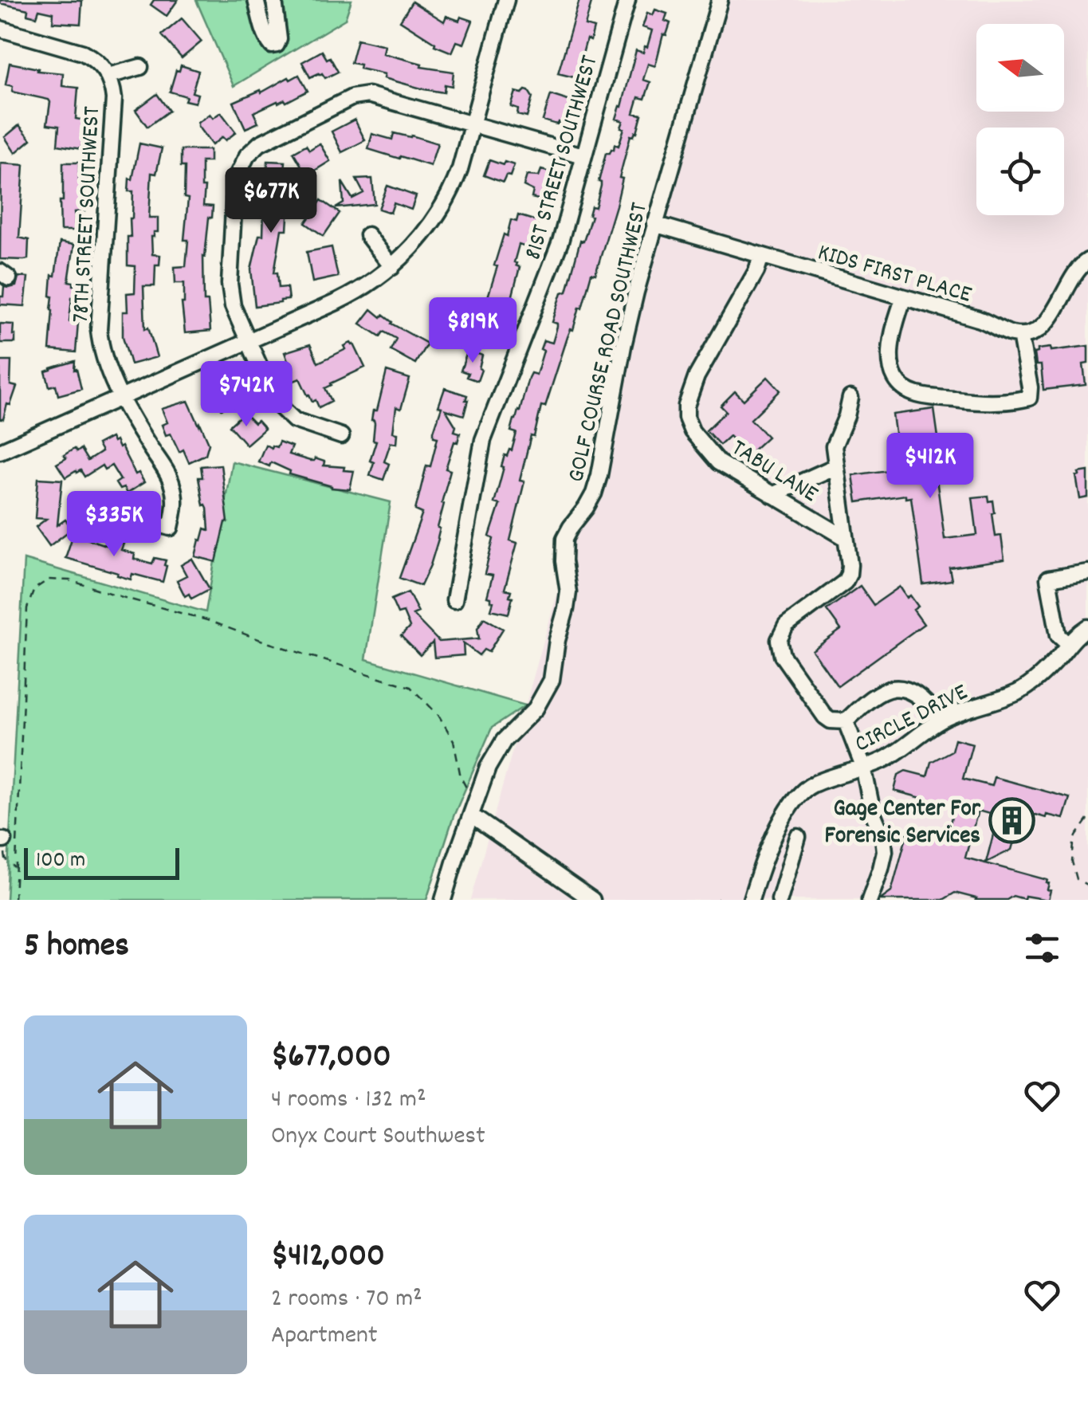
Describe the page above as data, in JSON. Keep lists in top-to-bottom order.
{
  "streets": {
    "street": [
      "81ST STREET SOUTHWEST",
      "78TH STREET SOUTHWEST",
      "KIDS FIRST PLACE",
      "GOLF COURSE ROAD SOUTHWEST",
      "TABU LANE",
      "CIRCLE DRIVE"
    ]
  },
  "crossings": [
    ["KIDS FIRST PLACE", "GOLF COURSE ROAD SOUTHWEST"],
    ["KIDS FIRST PLACE", "TABU LANE"]
  ],
  "places": {
    "building": ["Gage Center For Forensic Services"]
  },
  "scale_bar": "100 m",
  "north": "left",
  "page": {
    "price": [
      "$677K",
      "$819K",
      "$742K",
      "$412K",
      "$335K"
    ],
    "scale": "100 m",
    "heading": "5 homes",
    "list": [
      {
        "name": "$677,000",
        "note": "4 rooms · 132 m² · Onyx Court Southwest"
      },
      {
        "name": "$412,000",
        "note": "2 rooms · 70 m² · Apartment"
      }
    ]
  }
}
